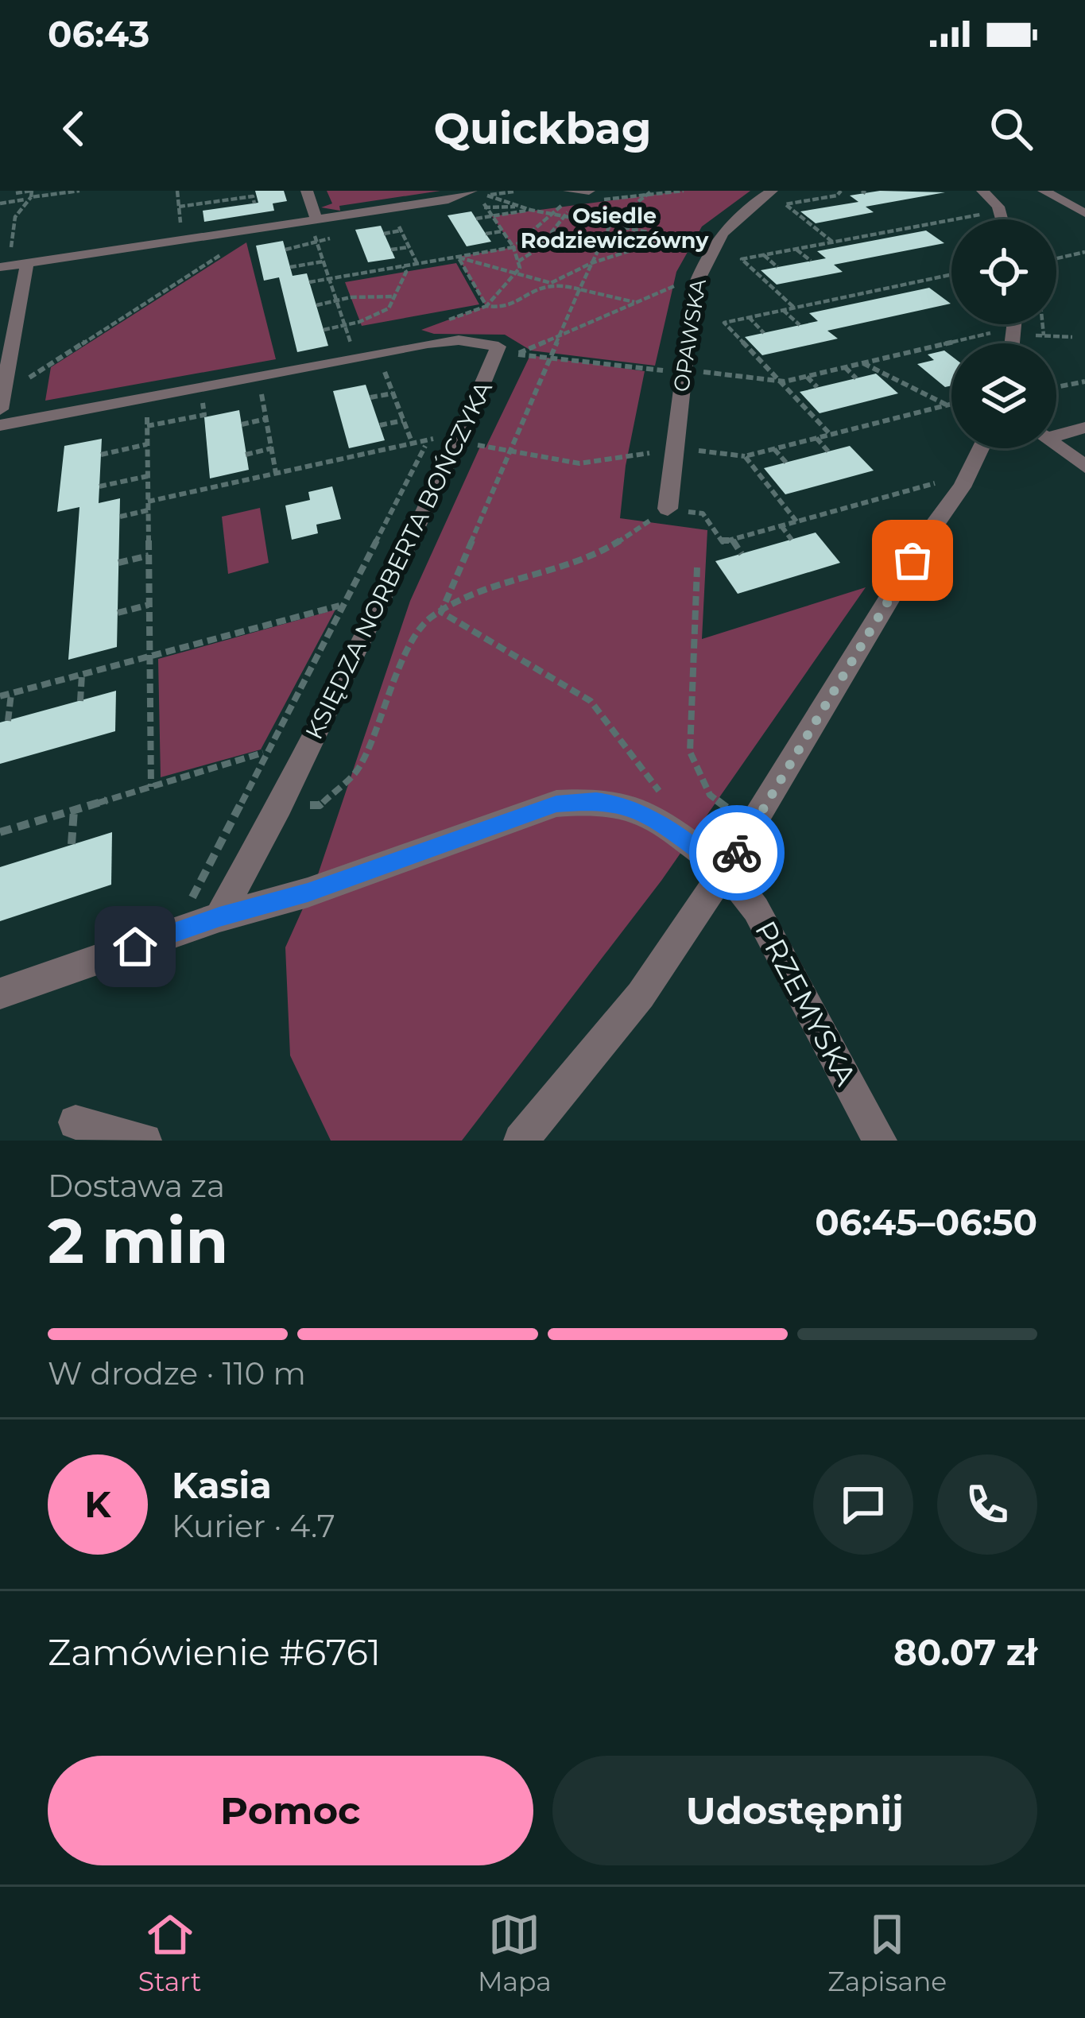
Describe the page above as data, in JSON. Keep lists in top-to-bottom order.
{
  "streets": {
    "street": ["OPAWSKA", "KSIĘDZA NORBERTA BOŃCZYKA", "PRZEMYSKA"]
  },
  "crossings": [
    ["KSIĘDZA NORBERTA BOŃCZYKA", "PRZEMYSKA"]
  ],
  "districts": ["Osiedle Rodziewiczówny"],
  "page": {
    "status": "06:43",
    "header": "Quickbag",
    "heading": ["2 min", "Dostawa za", "06:45–06:50"],
    "panel": [
      "Kasia",
      "Kurier · 4.7",
      "Zamówienie #6761",
      "80.07 zł"
    ],
    "bar": "W drodze · 110 m",
    "round": "K",
    "buttons": ["Pomoc", "Udostępnij"],
    "tabs": ["Start", "Mapa", "Zapisane"]
  }
}
